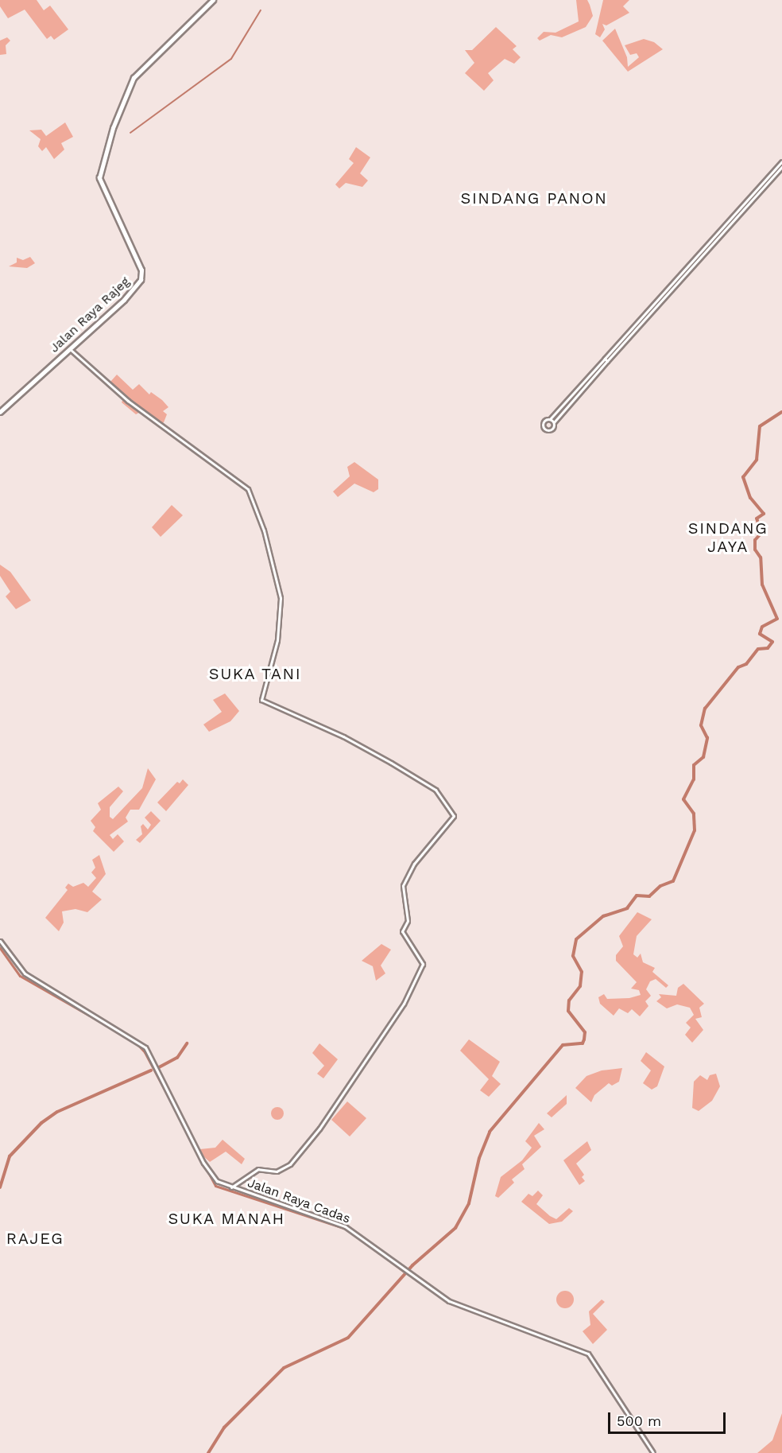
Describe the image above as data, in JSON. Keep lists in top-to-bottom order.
{
  "streets": {
    "main road": ["Jalan Raya Rajeg"],
    "street": ["Jalan Raya Cadas"]
  },
  "districts": [
    "SINDANG PANON",
    "SINDANG JAYA",
    "SUKA TANI",
    "SUKA MANAH",
    "RAJEG"
  ],
  "scale_bar": "500 m"
}
